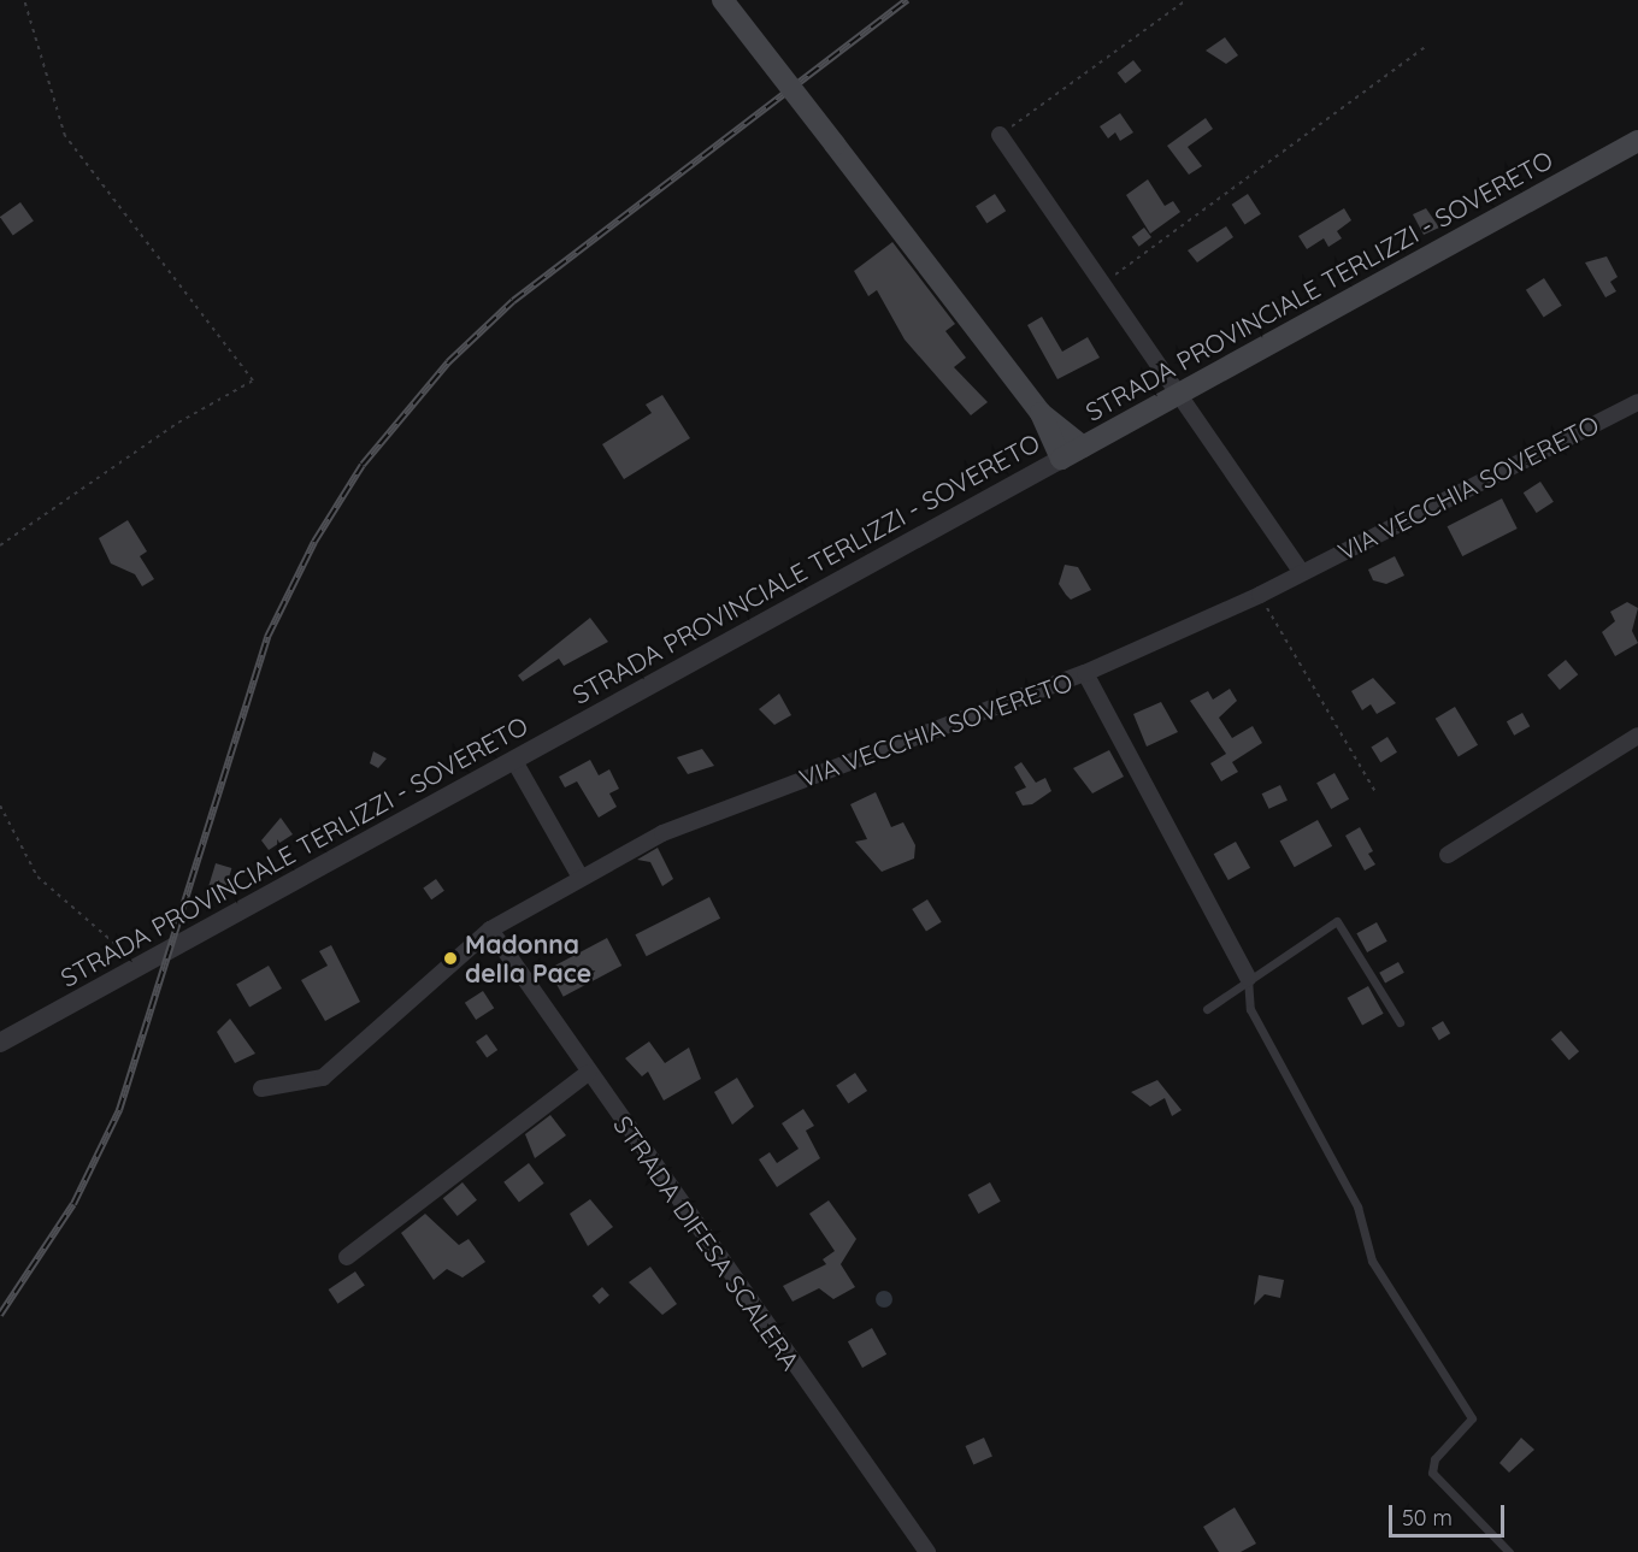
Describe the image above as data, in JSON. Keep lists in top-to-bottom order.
{
  "streets": {
    "main road": ["STRADA PROVINCIALE TERLIZZI - SOVERETO"],
    "street": ["VIA VECCHIA SOVERETO", "STRADA DIFESA SCALERA"]
  },
  "crossings": [
    ["VIA VECCHIA SOVERETO", "STRADA DIFESA SCALERA"]
  ],
  "places": ["Madonna della Pace"],
  "scale_bar": "50 m"
}
